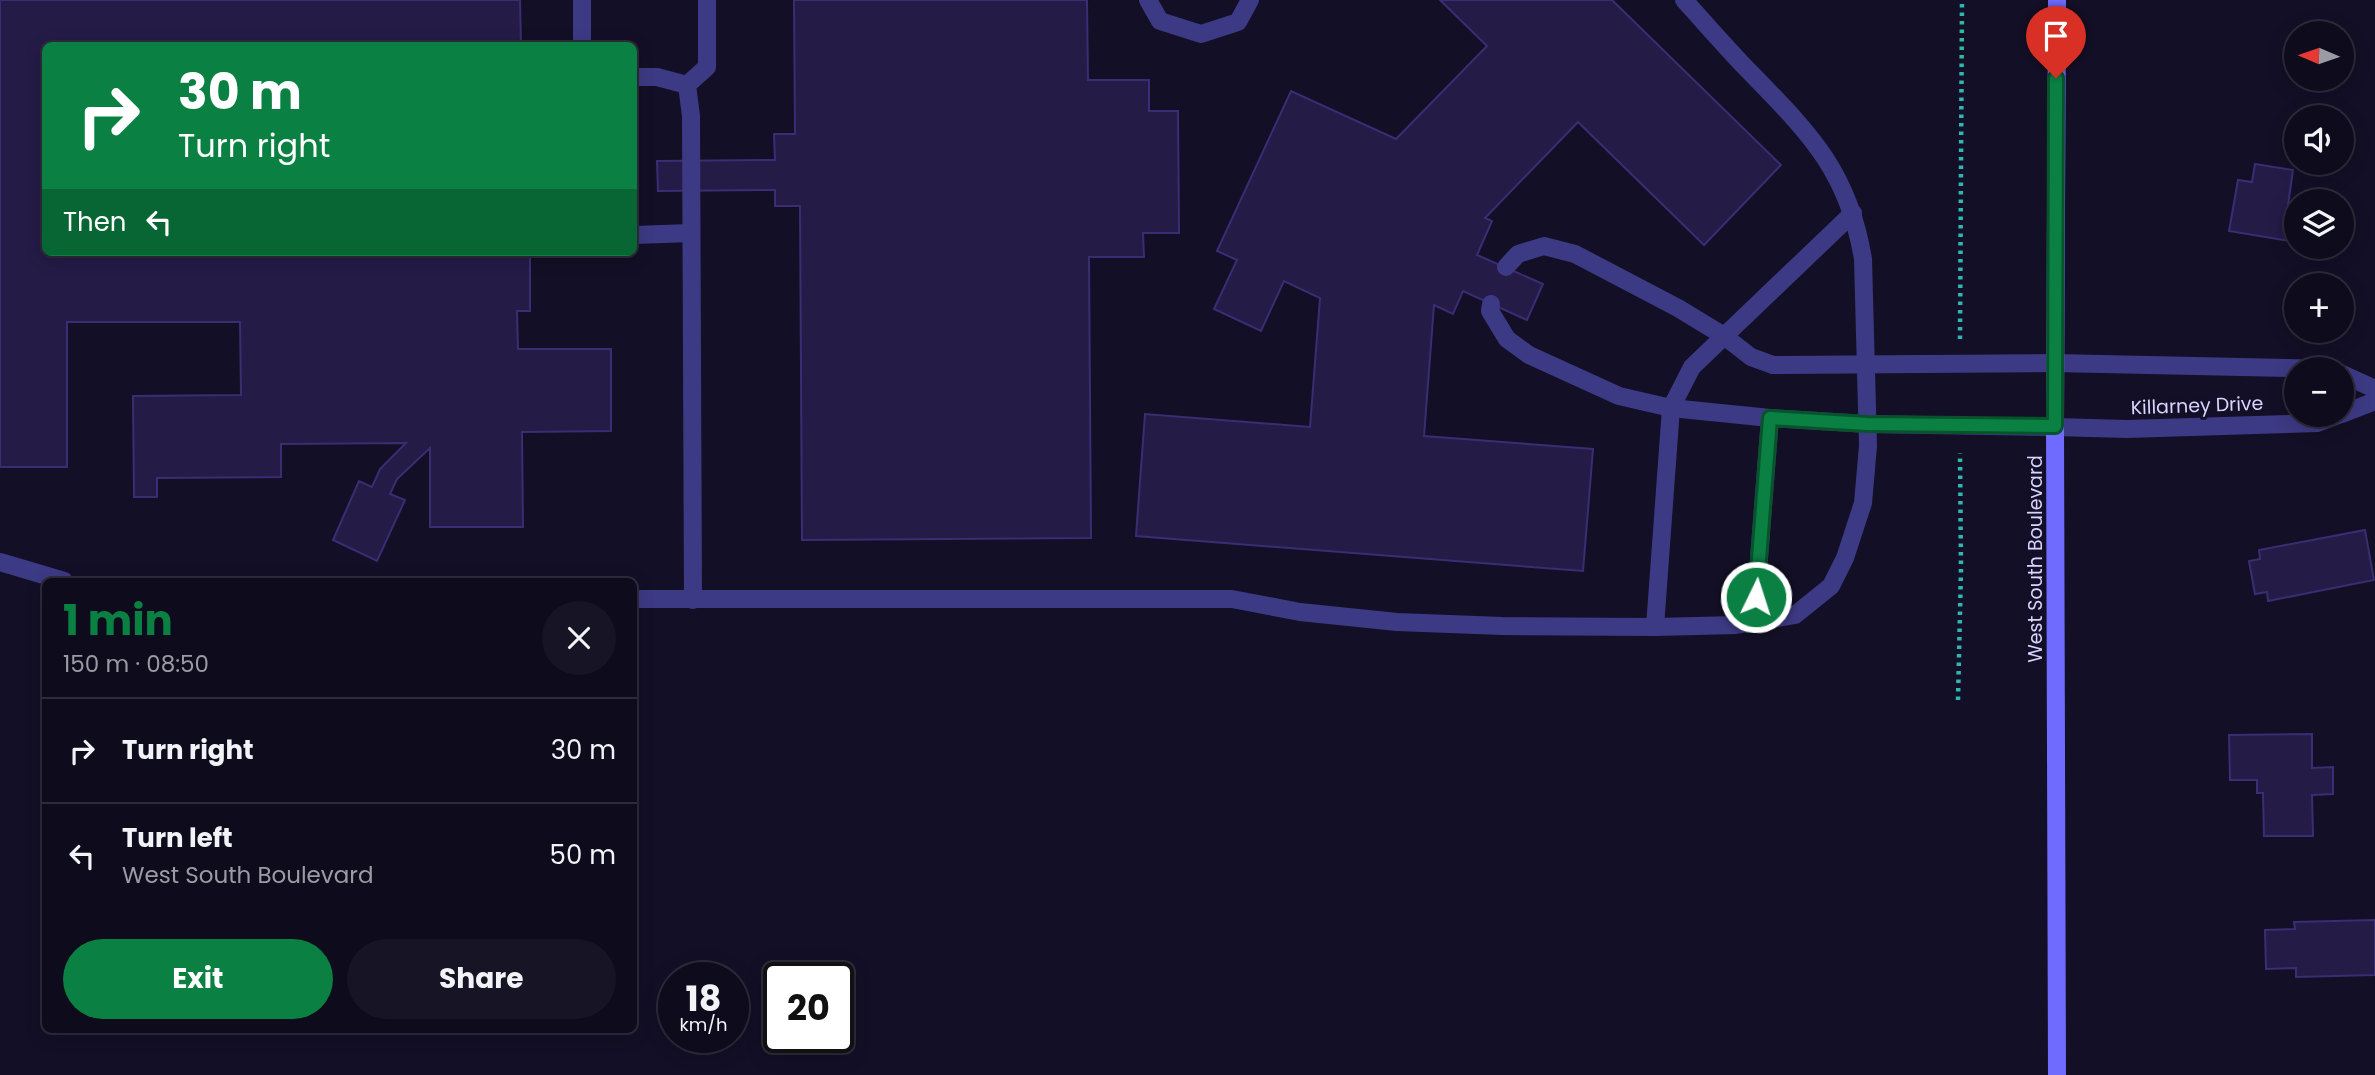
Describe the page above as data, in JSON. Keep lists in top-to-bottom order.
{
  "streets": {
    "main road": ["West South Boulevard"],
    "street": ["Killarney Drive"]
  },
  "crossings": [
    ["Killarney Drive", "West South Boulevard"]
  ],
  "north": "left",
  "page": {
    "map_buttons": ["+", "−"],
    "turn": ["30 m", "Turn right"],
    "then": "Then",
    "heading": ["1 min", "150 m · 08:50"],
    "list": [
      {
        "name": "Turn right",
        "value": "30 m"
      },
      {
        "name": "Turn left",
        "note": "West South Boulevard",
        "value": "50 m"
      }
    ],
    "buttons": ["Exit", "Share"],
    "speed": "18 km/h",
    "limit": "20"
  }
}
